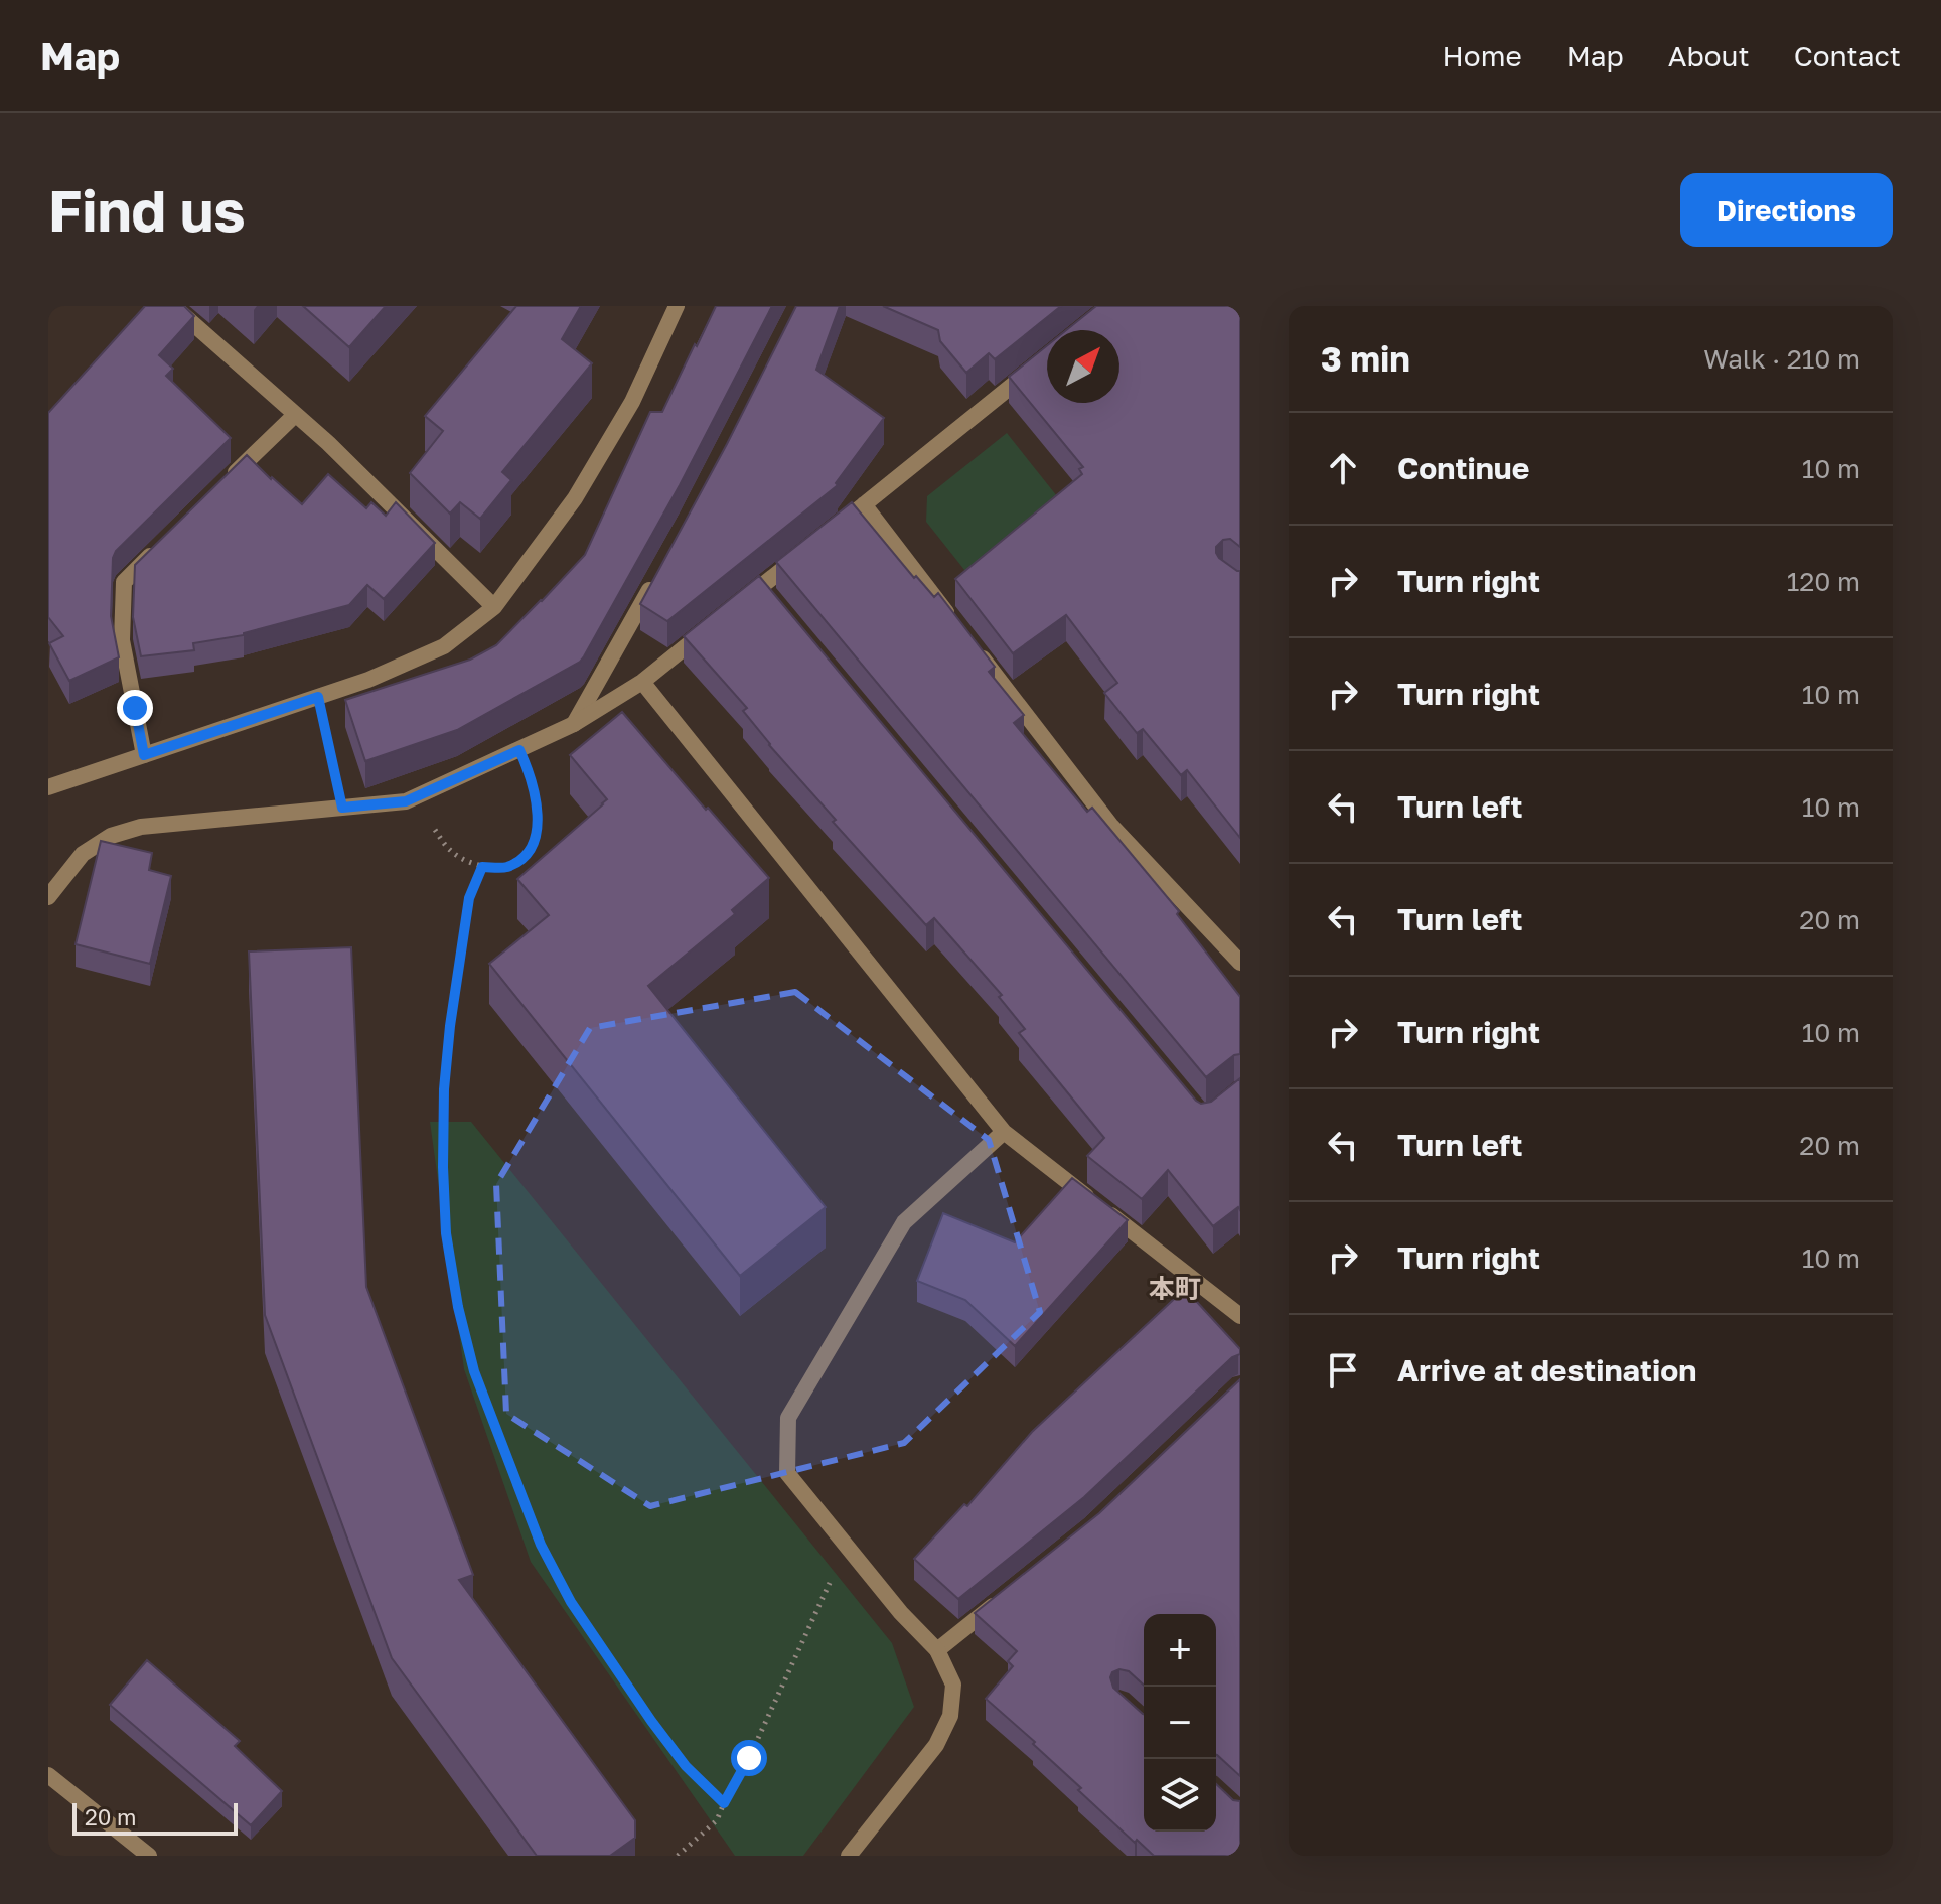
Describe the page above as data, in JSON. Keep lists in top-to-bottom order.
{
  "districts": ["本町"],
  "scale_bar": "20 m",
  "north": "top right",
  "page": {
    "header": "Map",
    "nav": [
      "Home",
      "Map",
      "About",
      "Contact"
    ],
    "buttons": "Directions",
    "title": "Find us",
    "heading": ["3 min", "Walk · 210 m"],
    "list": [
      ["Continue", "10 m"],
      ["Turn right", "120 m"],
      ["Turn right", "10 m"],
      ["Turn left", "10 m"],
      ["Turn left", "20 m"],
      ["Turn right", "10 m"],
      ["Turn left", "20 m"],
      ["Turn right", "10 m"],
      "Arrive at destination"
    ],
    "map_buttons": ["+", "−"],
    "scale": "20 m"
  }
}
